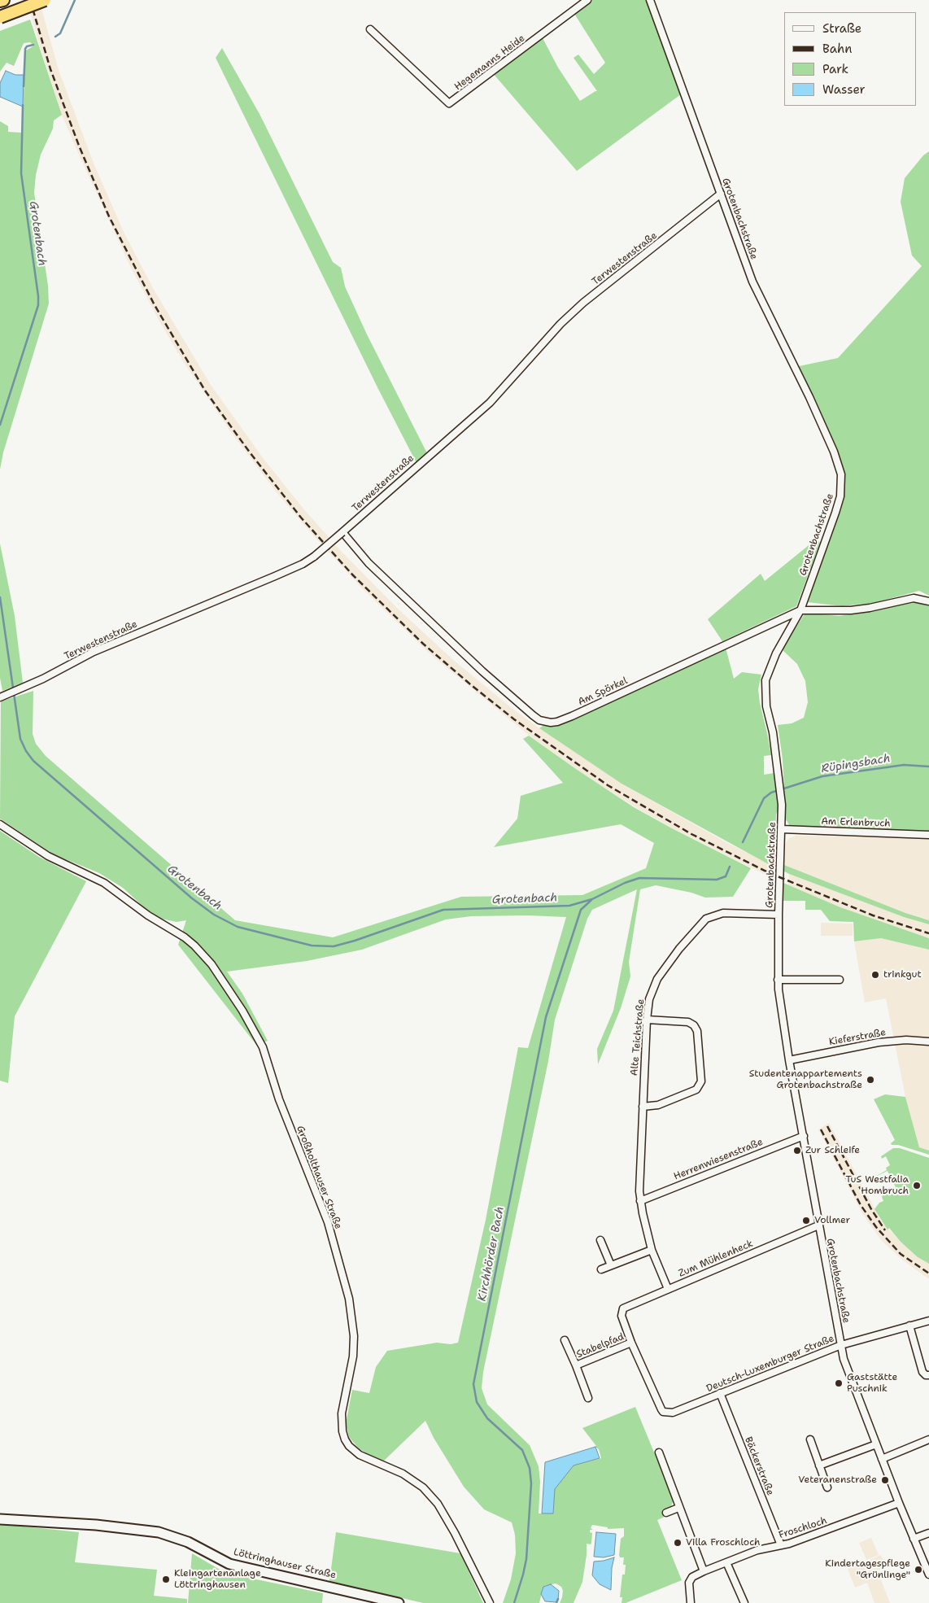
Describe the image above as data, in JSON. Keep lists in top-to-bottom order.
{
  "streets": {
    "street": [
      "Hegemanns Heide",
      "Grotenbachstraße",
      "Terwestenstraße",
      "Am Spörkel",
      "Am Erlenbruch",
      "Alte Teichstraße",
      "Kieferstraße",
      "Herrenwiesenstraße",
      "Großholthauser Straße",
      "Zum Mühlenheck",
      "Stabelpfad",
      "Deutsch-Luxemburger Straße",
      "Bäckerstraße",
      "Froschloch",
      "Löttringhauser Straße"
    ]
  },
  "crossings": [
    ["Grotenbachstraße", "Terwestenstraße"],
    ["Grotenbachstraße", "Am Spörkel"],
    ["Grotenbachstraße", "Am Erlenbruch"],
    ["Grotenbachstraße", "Alte Teichstraße"],
    ["Grotenbachstraße", "Kieferstraße"],
    ["Grotenbachstraße", "Herrenwiesenstraße"],
    ["Grotenbachstraße", "Zum Mühlenheck"],
    ["Grotenbachstraße", "Deutsch-Luxemburger Straße"],
    ["Grotenbachstraße", "Froschloch"],
    ["Terwestenstraße", "Am Spörkel"],
    ["Alte Teichstraße", "Herrenwiesenstraße"],
    ["Alte Teichstraße", "Zum Mühlenheck"],
    ["Zum Mühlenheck", "Stabelpfad"],
    ["Zum Mühlenheck", "Deutsch-Luxemburger Straße"],
    ["Stabelpfad", "Deutsch-Luxemburger Straße"],
    ["Deutsch-Luxemburger Straße", "Bäckerstraße"],
    ["Bäckerstraße", "Froschloch"]
  ],
  "water": ["Grotenbach", "Rüpingsbach", "Kirchhörder Bach"],
  "places": [
    "trinkgut",
    "Studentenappartements Grotenbachstraße",
    "Zur Schleife",
    "TuS Westfalia Hombruch",
    "Vollmer",
    "Gaststätte Puschnik",
    "Veteranenstraße",
    "Villa Froschloch",
    "Kindertagespflege \"Grünlinge\"",
    "Kleingartenanlage Löttringhausen"
  ],
  "legend": [
    "Straße",
    "Bahn",
    "Park",
    "Wasser"
  ]
}
